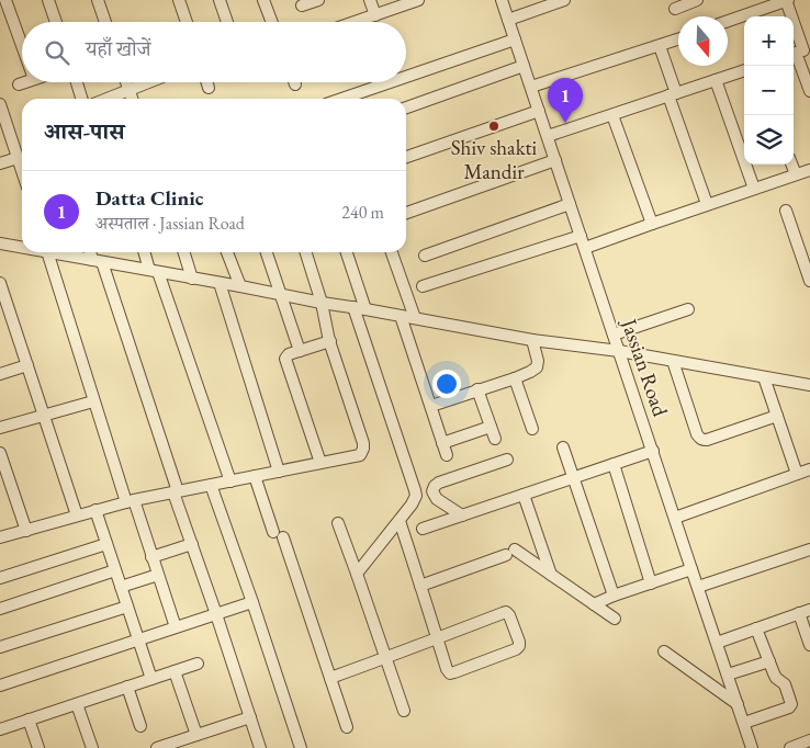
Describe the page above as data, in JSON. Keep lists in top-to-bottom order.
{
  "streets": {
    "street": ["Jassian Road"]
  },
  "places": ["Shiv shakti Mandir"],
  "north": "bottom",
  "page": {
    "map_buttons": ["+", "−"],
    "search": "यहाँ खोजें",
    "pins": "1",
    "heading": "आस-पास",
    "list": [
      {
        "mark": "1",
        "name": "Datta Clinic",
        "note": "अस्पताल · Jassian Road",
        "value": "240 m"
      }
    ]
  }
}
